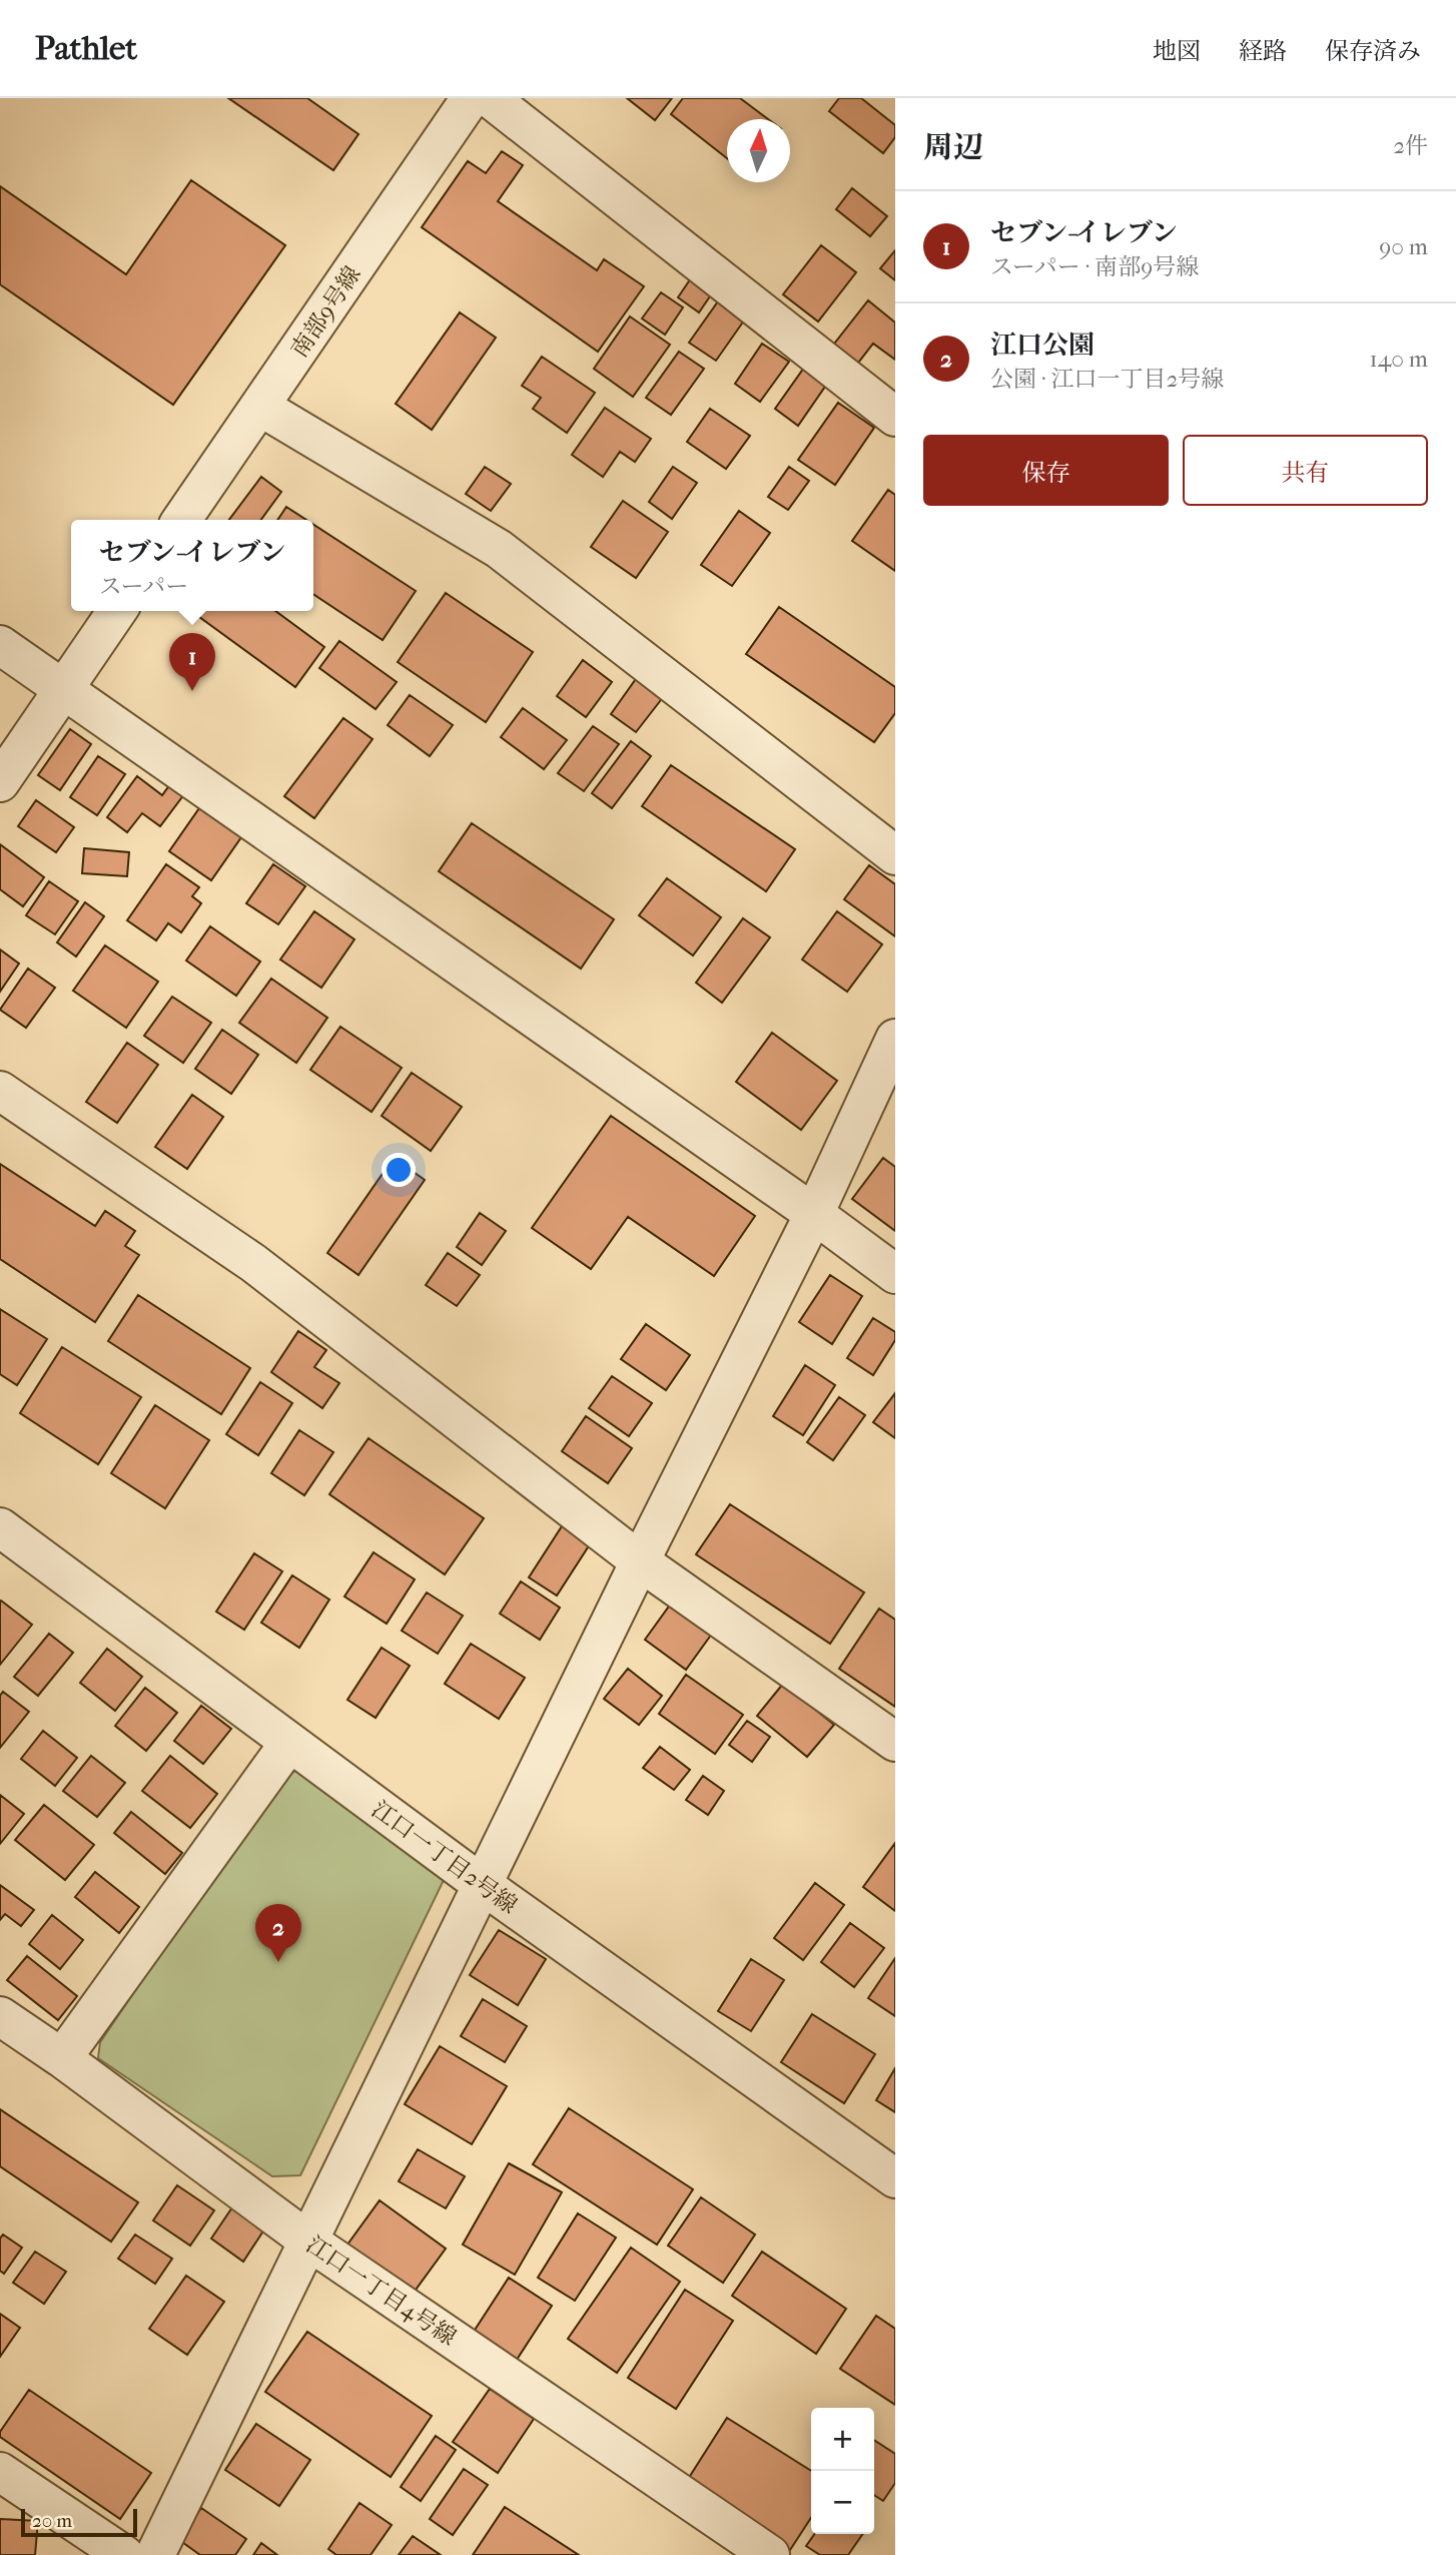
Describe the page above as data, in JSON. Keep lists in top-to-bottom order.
{
  "streets": {
    "street": ["南部9号線", "江口一丁目2号線", "江口一丁目4号線"]
  },
  "scale_bar": "20 m",
  "north": "top",
  "page": {
    "header": "Pathlet",
    "nav": ["地図", "経路", "保存済み"],
    "heading": ["周辺", "2件"],
    "list": [
      {
        "mark": "1",
        "name": "セブン-イレブン",
        "note": "スーパー · 南部9号線",
        "value": "90 m"
      },
      {
        "mark": "2",
        "name": "江口公園",
        "note": "公園 · 江口一丁目2号線",
        "value": "140 m"
      }
    ],
    "buttons": ["保存", "共有"],
    "popup": ["セブン-イレブン", "スーパー"],
    "pins": ["1", "2"],
    "map_buttons": ["+", "−"],
    "scale": "20 m"
  }
}
